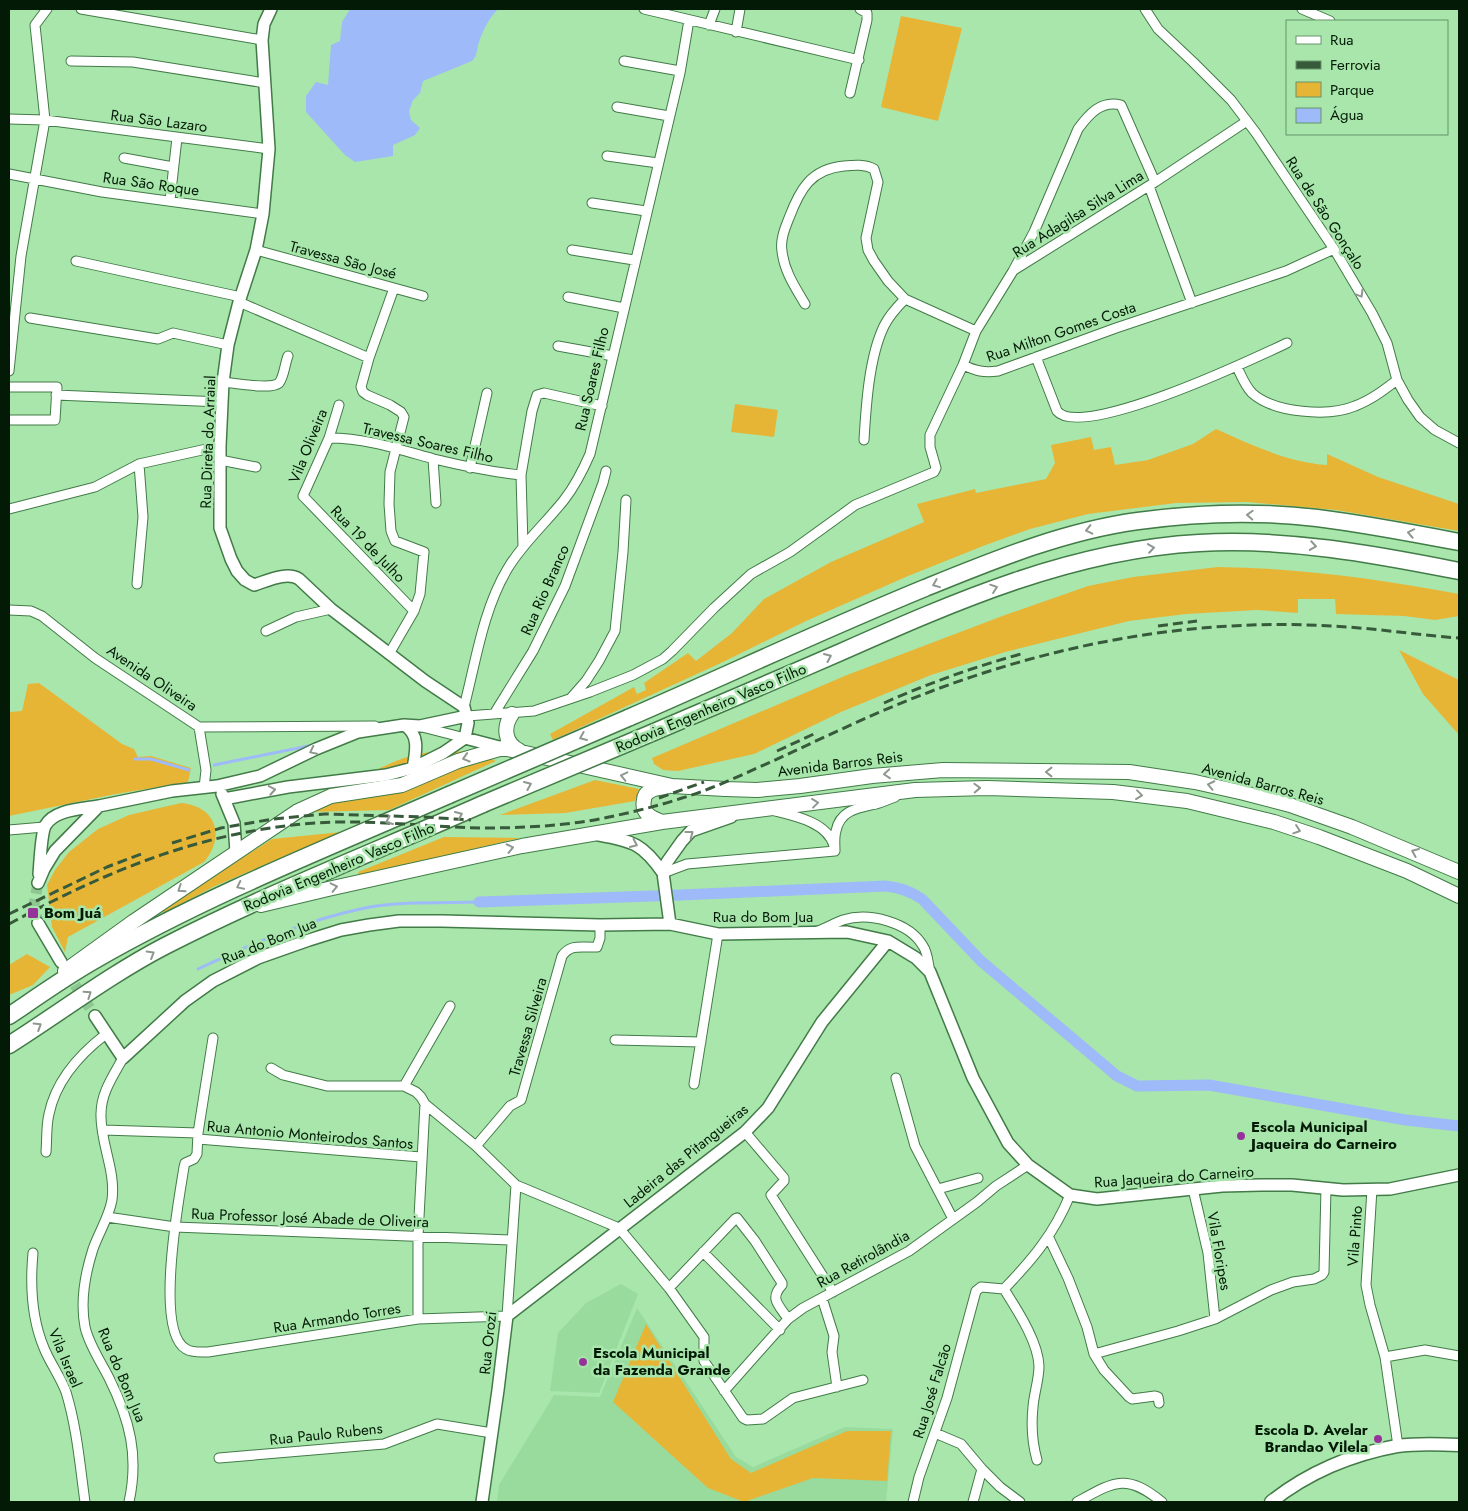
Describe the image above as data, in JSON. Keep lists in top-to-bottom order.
{
  "streets": {
    "highway": ["Rodovia Engenheiro Vasco Filho"],
    "main road": ["Avenida Barros Reis"],
    "street": [
      "Rua São Lazaro",
      "Rua São Roque",
      "Rua de São Gonçalo",
      "Rua Adagilsa Silva Lima",
      "Travessa São José",
      "Rua Milton Gomes Costa",
      "Rua Soares Filho",
      "Rua Direta do Arraial",
      "Travessa Soares Filho",
      "Vila Oliveira",
      "Rua 19 de Julho",
      "Rua Rio Branco",
      "Avenida Oliveira",
      "Rua do Bom Jua",
      "Travessa Silveira",
      "Rua Antonio Monteirodos Santos",
      "Ladeira das Pitangueiras",
      "Rua Jaqueira do Carneiro",
      "Rua Professor José Abade de Oliveira",
      "Vila Pinto",
      "Vila Floripes",
      "Rua Retirolândia",
      "Rua Armando Torres",
      "Rua Orozi",
      "Vila Israel",
      "Rua José Falcão",
      "Rua Paulo Rubens"
    ]
  },
  "crossings": [
    ["Rua São Lazaro", "Rua Direta do Arraial"],
    ["Rua São Roque", "Rua Direta do Arraial"],
    ["Rua de São Gonçalo", "Rua Adagilsa Silva Lima"],
    ["Rua de São Gonçalo", "Rua Milton Gomes Costa"],
    ["Rua Adagilsa Silva Lima", "Rua Milton Gomes Costa"],
    ["Travessa São José", "Rua Direta do Arraial"],
    ["Rua Soares Filho", "Rua Direta do Arraial"],
    ["Travessa Soares Filho", "Vila Oliveira"],
    ["Vila Oliveira", "Rua 19 de Julho"],
    ["Rodovia Engenheiro Vasco Filho", "Avenida Barros Reis"],
    ["Rua do Bom Jua", "Travessa Silveira"],
    ["Rua do Bom Jua", "Rua Antonio Monteirodos Santos"],
    ["Rua do Bom Jua", "Ladeira das Pitangueiras"],
    ["Rua do Bom Jua", "Rua Jaqueira do Carneiro"],
    ["Rua do Bom Jua", "Rua Professor José Abade de Oliveira"],
    ["Ladeira das Pitangueiras", "Rua Jaqueira do Carneiro"],
    ["Ladeira das Pitangueiras", "Rua Armando Torres"],
    ["Ladeira das Pitangueiras", "Rua Orozi"],
    ["Rua Jaqueira do Carneiro", "Vila Pinto"],
    ["Rua Jaqueira do Carneiro", "Vila Floripes"],
    ["Rua Jaqueira do Carneiro", "Rua Retirolândia"],
    ["Rua Professor José Abade de Oliveira", "Rua Armando Torres"],
    ["Rua Professor José Abade de Oliveira", "Rua Orozi"],
    ["Rua Armando Torres", "Rua Orozi"],
    ["Rua Orozi", "Rua Paulo Rubens"]
  ],
  "places": {
    "transit": ["Bom Juá"],
    "other": ["Escola Municipal Jaqueira do Carneiro", "Escola Municipal da Fazenda Grande", "Escola D. Avelar Brandao Vilela"]
  },
  "legend": [
    "Rua",
    "Ferrovia",
    "Parque",
    "Água"
  ]
}
